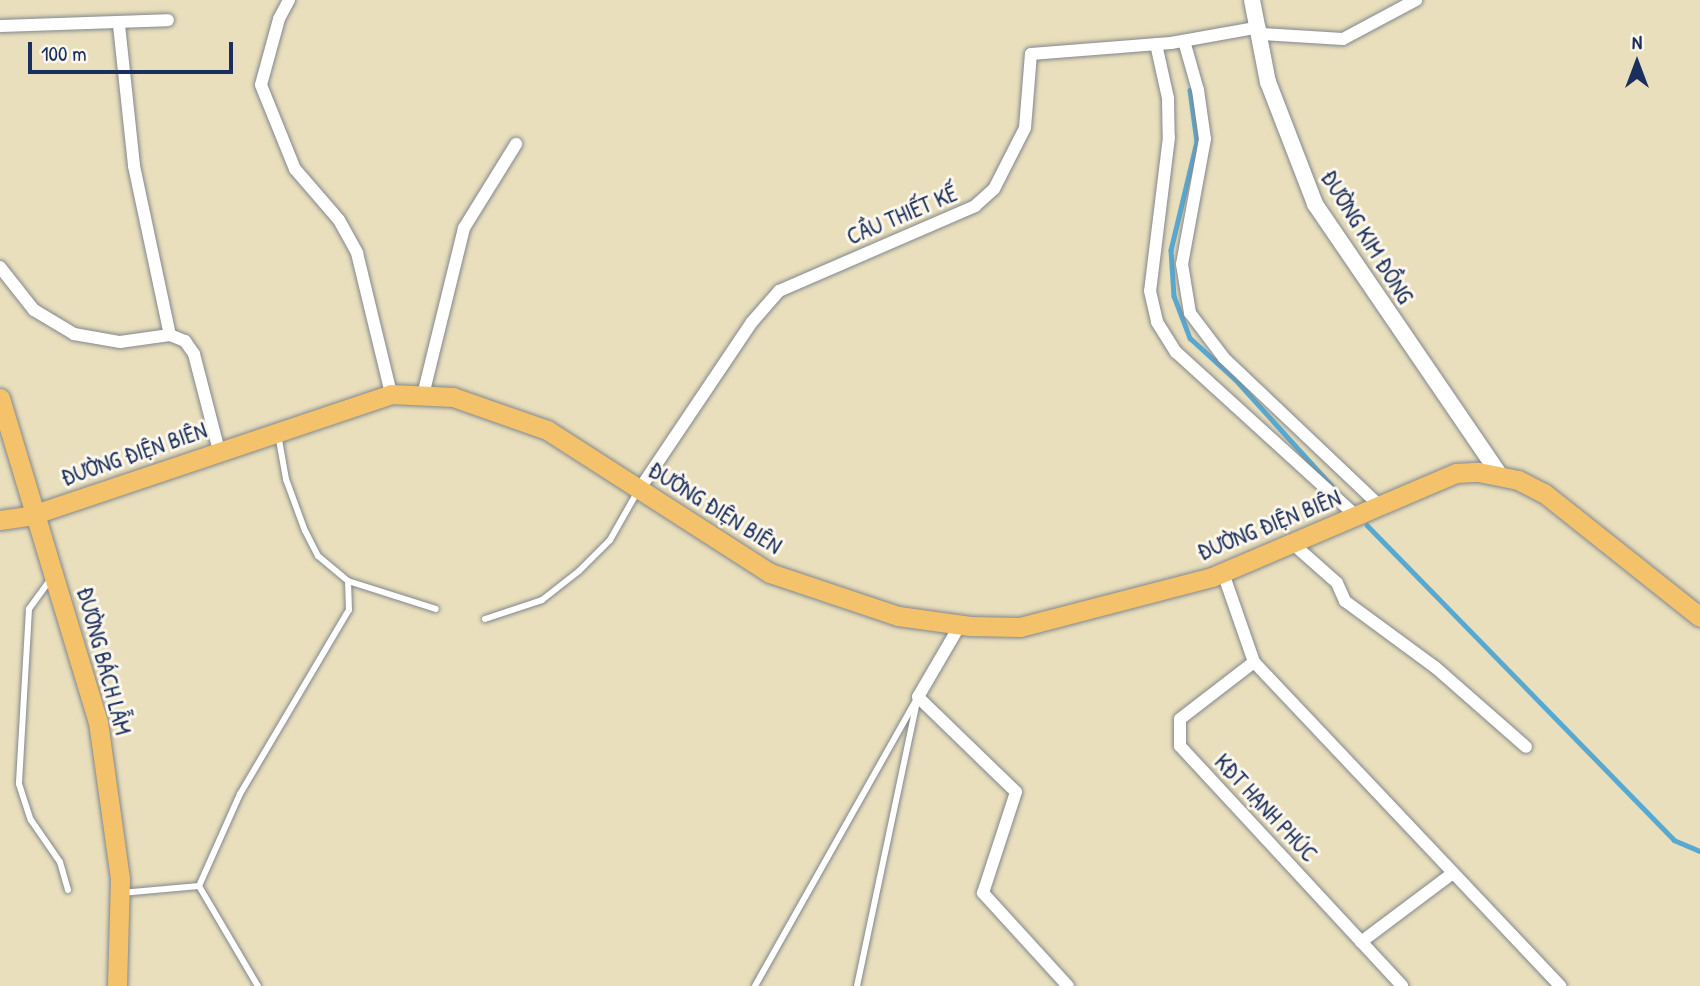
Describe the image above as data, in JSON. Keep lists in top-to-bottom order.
{
  "streets": {
    "main road": ["ĐƯỜNG ĐIỆN BIÊN", "ĐƯỜNG BÁCH LẪM"],
    "street": ["CẦU THIẾT KẾ", "ĐƯỜNG KIM ĐỒNG", "KĐT HẠNH PHÚC"]
  },
  "crossings": [
    ["CẦU THIẾT KẾ", "ĐƯỜNG KIM ĐỒNG"],
    ["CẦU THIẾT KẾ", "ĐƯỜNG ĐIỆN BIÊN"],
    ["ĐƯỜNG KIM ĐỒNG", "ĐƯỜNG ĐIỆN BIÊN"],
    ["ĐƯỜNG ĐIỆN BIÊN", "ĐƯỜNG BÁCH LẪM"]
  ],
  "scale_bar": "100 m",
  "north": "top"
}
